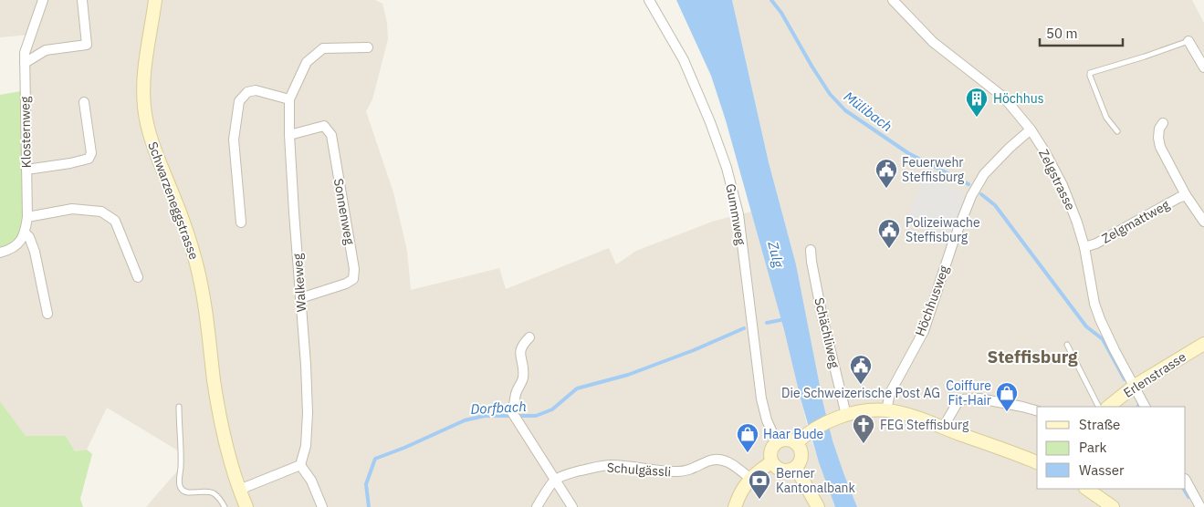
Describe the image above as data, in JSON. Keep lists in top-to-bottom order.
{
  "streets": {
    "main road": ["Schwarzeneggstrasse", "Erlenstrasse"],
    "street": [
      "Klosternweg",
      "Zelgstrasse",
      "Sonnenweg",
      "Gummweg",
      "Zelgmattweg",
      "Walkeweg",
      "Höchhusweg",
      "Schächliweg",
      "Schulgässli"
    ]
  },
  "crossings": [
    ["Zelgstrasse", "Zelgmattweg"],
    ["Zelgstrasse", "Höchhusweg"],
    ["Zelgstrasse", "Erlenstrasse"],
    ["Sonnenweg", "Walkeweg"]
  ],
  "districts": ["Steffisburg"],
  "water": ["Mülibach", "Zulg", "Dorfbach"],
  "places": {
    "building": ["Höchhus"],
    "public building": ["Feuerwehr Steffisburg", "Polizeiwache Steffisburg", "Die Schweizerische Post AG"],
    "shop": ["Coiffure Fit-Hair", "Haar Bude"],
    "church": ["FEG Steffisburg"],
    "bank": ["Berner Kantonalbank"]
  },
  "legend": ["Straße", "Park", "Wasser"],
  "scale_bar": "50 m"
}
